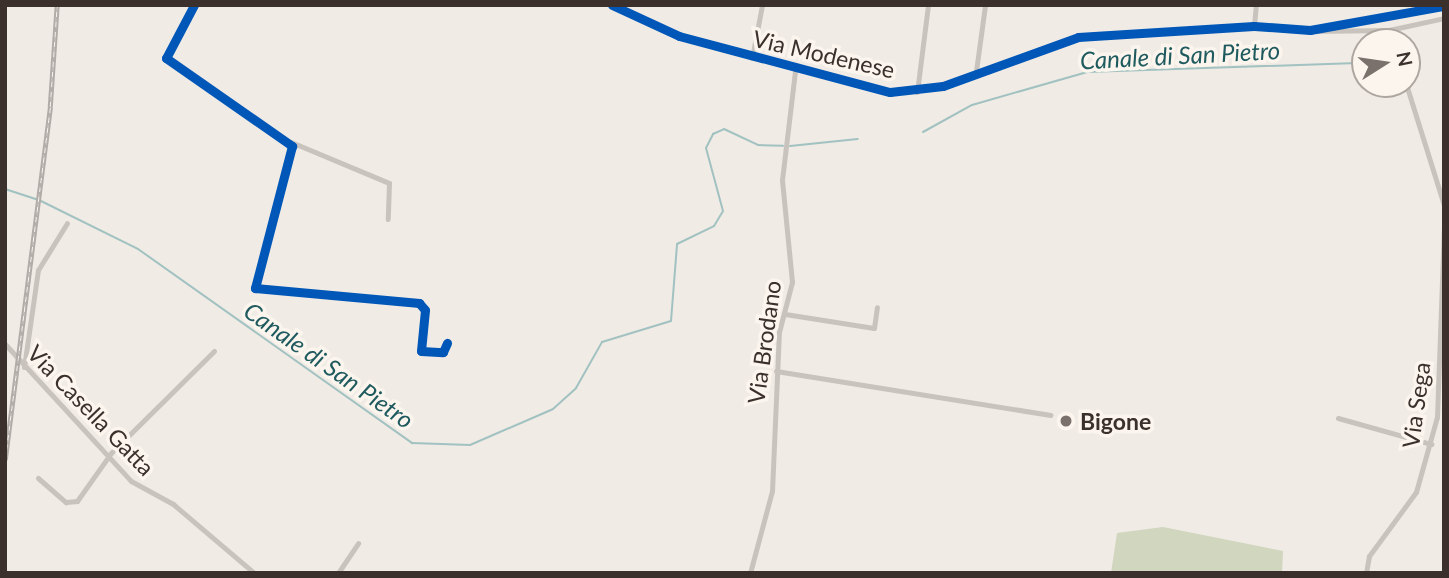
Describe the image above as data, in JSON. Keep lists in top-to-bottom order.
{
  "streets": {
    "street": [
      "Via Modenese",
      "Via Brodano",
      "Via Sega",
      "Via Casella Gatta"
    ]
  },
  "crossings": [
    ["Via Modenese", "Via Brodano"]
  ],
  "water": ["Canale di San Pietro"],
  "places": ["Bigone"],
  "north": "right"
}
